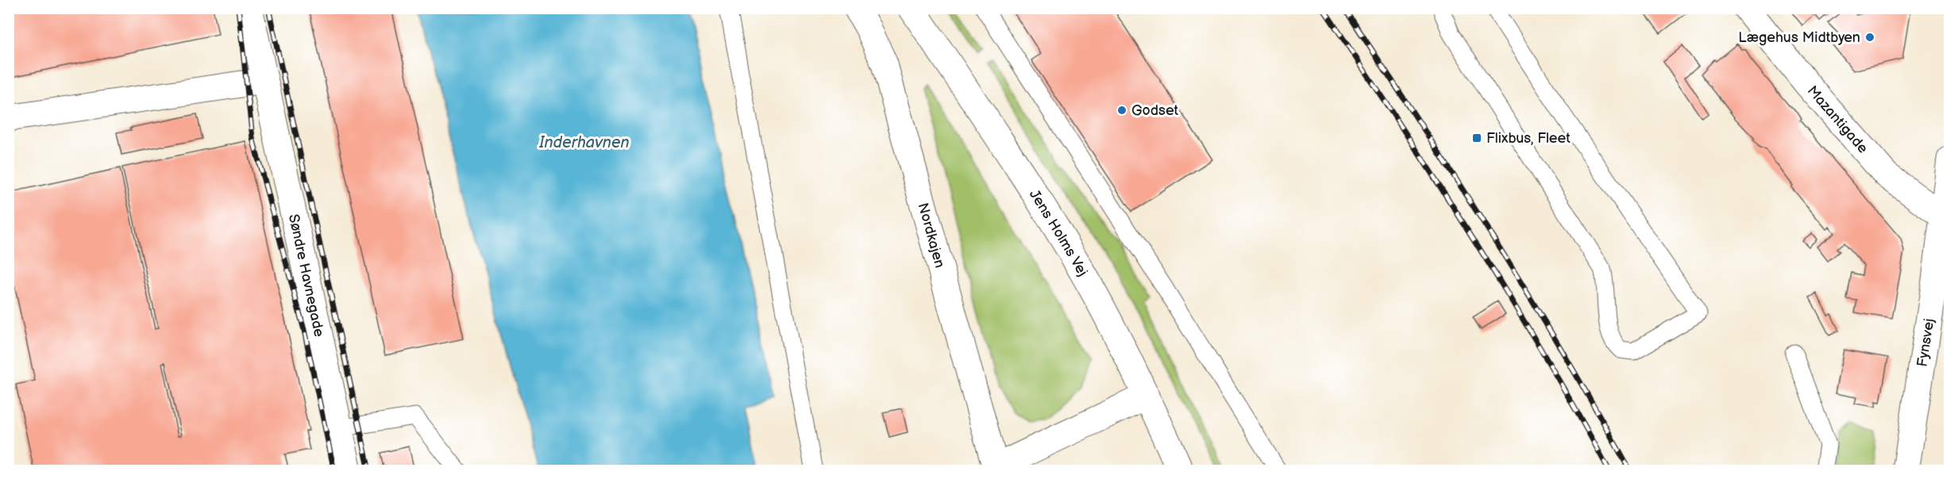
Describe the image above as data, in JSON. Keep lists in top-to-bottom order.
{
  "streets": {
    "street": [
      "Mazantigade",
      "Jens Holms Vej",
      "Nordkajen",
      "Søndre Havnegade",
      "Fynsvej"
    ]
  },
  "crossings": [
    ["Mazantigade", "Fynsvej"],
    ["Jens Holms Vej", "Nordkajen"]
  ],
  "water": ["Inderhavnen"],
  "places": {
    "other": ["Lægehus Midtbyen", "Godset"],
    "transit": ["Flixbus, Fleet"]
  }
}
